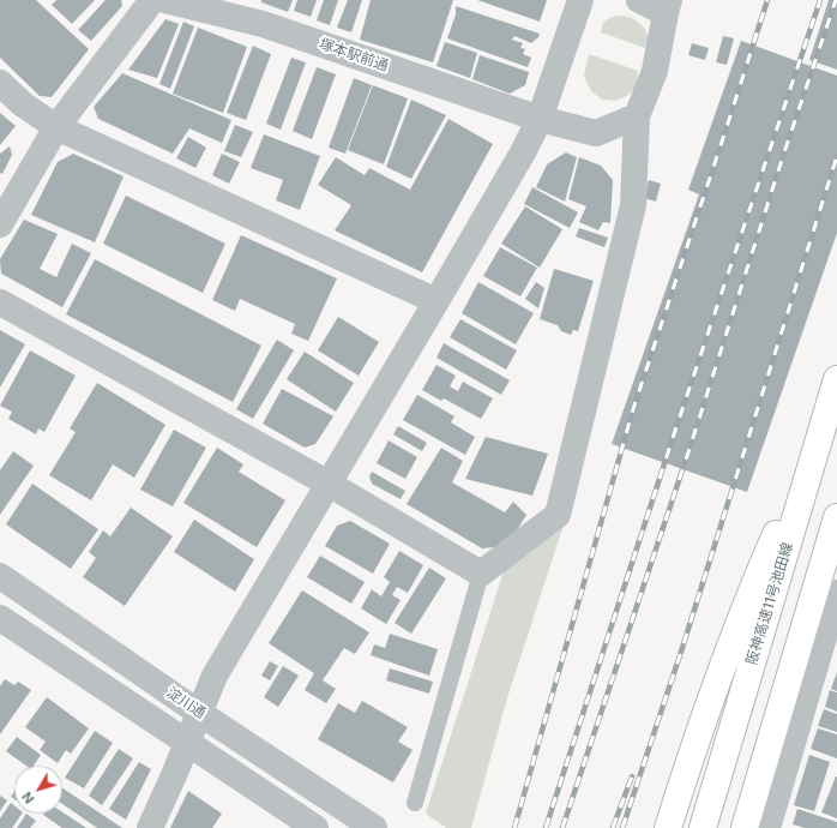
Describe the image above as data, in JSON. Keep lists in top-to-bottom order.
{
  "streets": {
    "highway": ["阪神高速11号池田線"],
    "street": ["塚本駅前通", "淀川通"]
  },
  "north": "bottom left"
}
